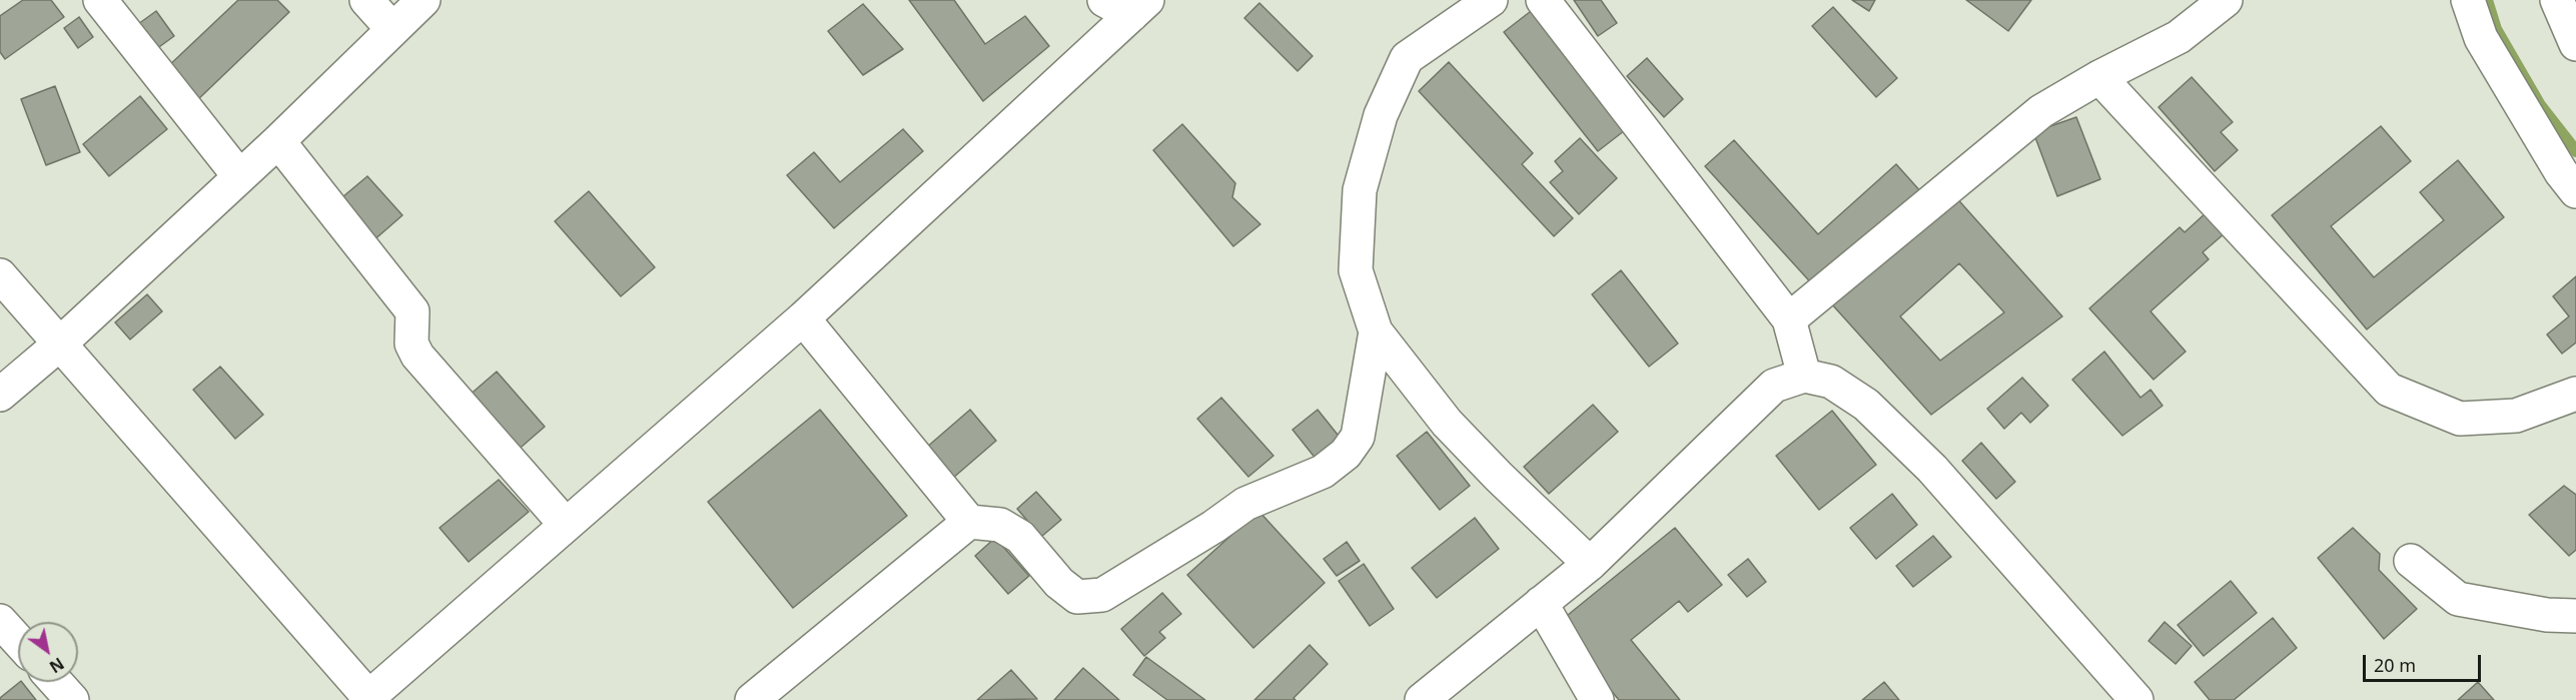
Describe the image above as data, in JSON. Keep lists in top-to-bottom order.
{
  "scale_bar": "20 m",
  "north": "bottom right"
}
